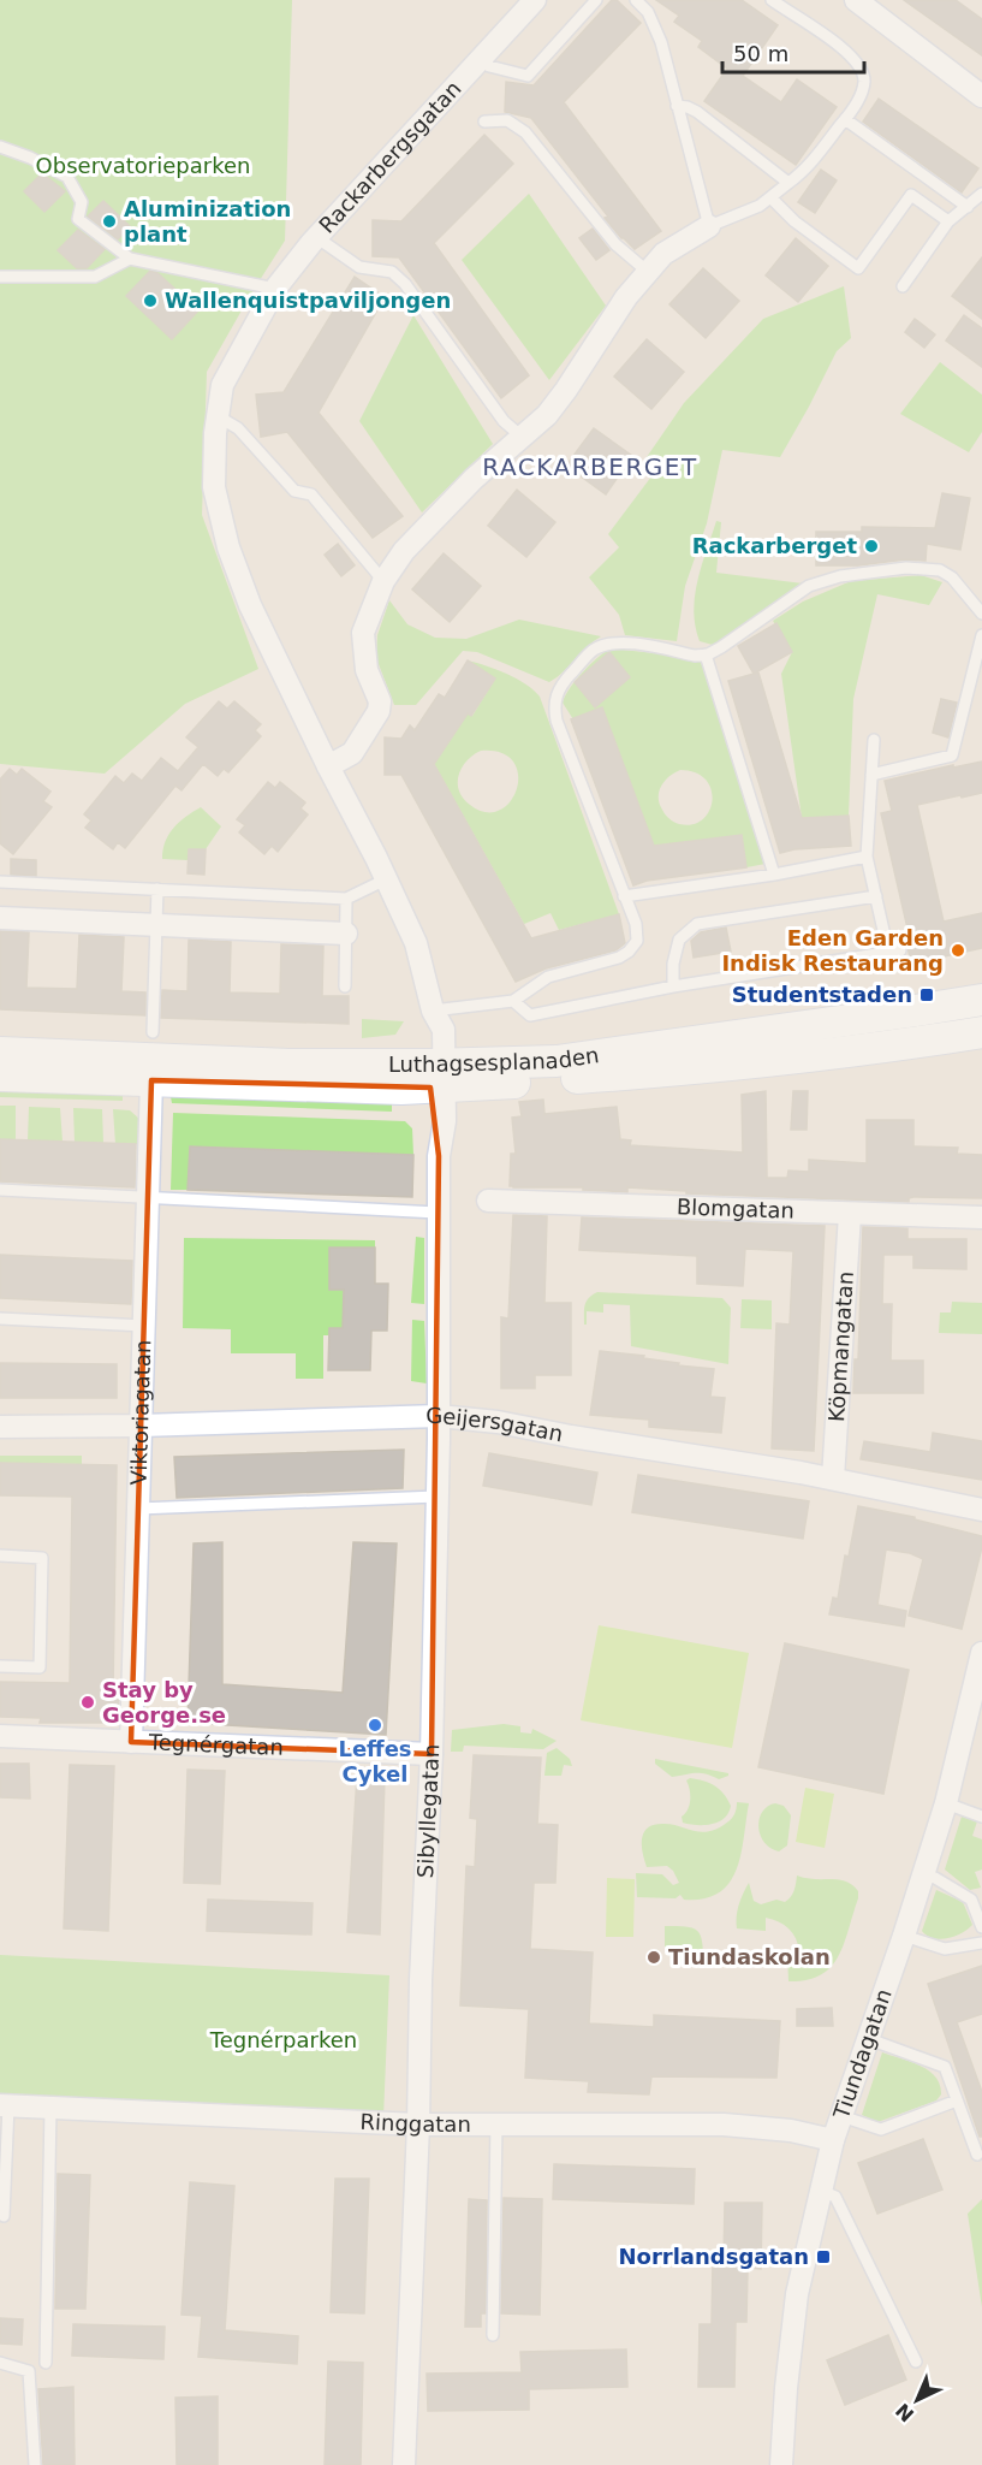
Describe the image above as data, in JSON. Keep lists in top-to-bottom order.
{
  "streets": {
    "main road": ["Luthagsesplanaden"],
    "street": [
      "Rackarbergsgatan",
      "Blomgatan",
      "Köpmangatan",
      "Viktoriagatan",
      "Geijersgatan",
      "Tegnérgatan",
      "Sibyllegatan",
      "Tiundagatan",
      "Ringgatan"
    ]
  },
  "crossings": [
    ["Rackarbergsgatan", "Luthagsesplanaden"],
    ["Rackarbergsgatan", "Sibyllegatan"],
    ["Luthagsesplanaden", "Viktoriagatan"],
    ["Luthagsesplanaden", "Sibyllegatan"],
    ["Blomgatan", "Köpmangatan"],
    ["Köpmangatan", "Geijersgatan"],
    ["Viktoriagatan", "Geijersgatan"],
    ["Viktoriagatan", "Tegnérgatan"],
    ["Geijersgatan", "Sibyllegatan"],
    ["Tegnérgatan", "Sibyllegatan"],
    ["Sibyllegatan", "Ringgatan"],
    ["Tiundagatan", "Ringgatan"]
  ],
  "districts": ["RACKARBERGET"],
  "parks": ["Observatorieparken", "Tegnérparken"],
  "places": {
    "other": [
      "Aluminization plant",
      "Wallenquistpaviljongen",
      "Rackarberget",
      "Eden Garden Indisk Restaurang",
      "Stay by George.se",
      "Leffes Cykel",
      "Tiundaskolan"
    ],
    "transit": ["Studentstaden", "Norrlandsgatan"]
  },
  "scale_bar": "50 m",
  "north": "bottom left"
}
